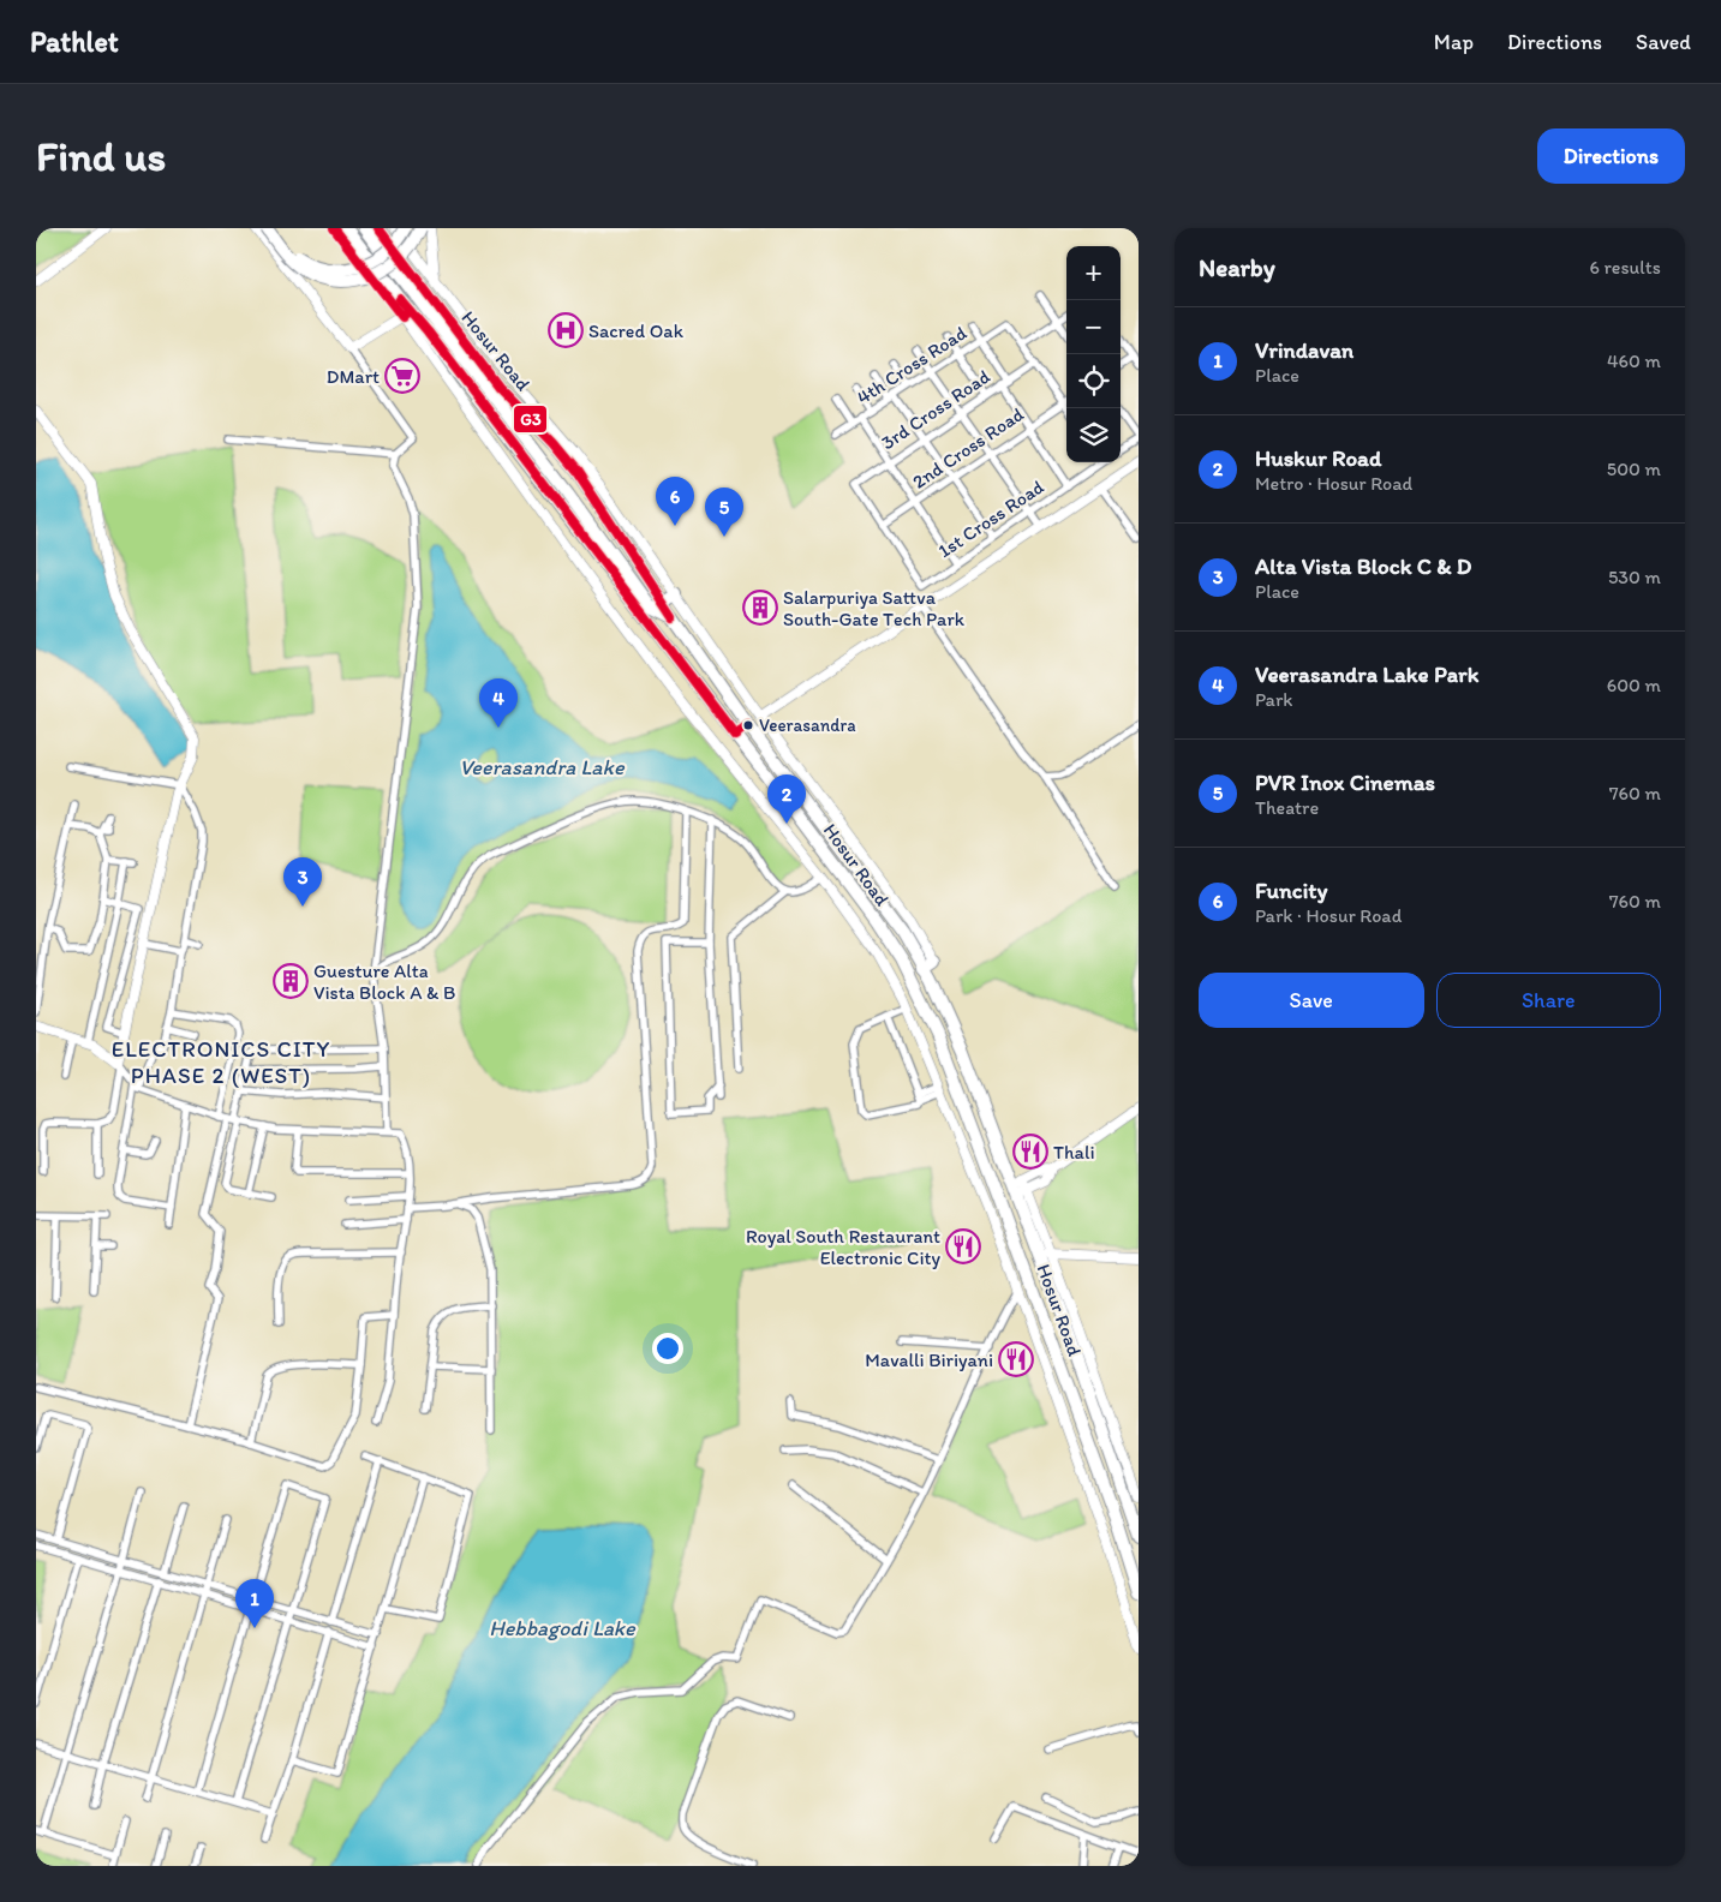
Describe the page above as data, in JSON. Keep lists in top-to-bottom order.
{
  "streets": {
    "highway": ["Hosur Road"],
    "street": [
      "4th Cross Road",
      "3rd Cross Road",
      "2nd Cross Road",
      "1st Cross Road"
    ]
  },
  "crossings": [
    ["3rd Cross Road", "2nd Cross Road"],
    ["3rd Cross Road", "1st Cross Road"],
    ["2nd Cross Road", "1st Cross Road"]
  ],
  "districts": ["ELECTRONICS CITY PHASE 2 (WEST)"],
  "water": ["Veerasandra Lake", "Hebbagodi Lake"],
  "places": {
    "hospital": ["Sacred Oak"],
    "supermarket": ["DMart"],
    "building": ["Salarpuriya Sattva South-Gate Tech Park", "Guesture Alta Vista Block A & B"],
    "other": ["Veerasandra"],
    "restaurant": ["Thali", "Royal South Restaurant Electronic City", "Mavalli Biriyani"]
  },
  "lines": ["transit line G3"],
  "page": {
    "header": "Pathlet",
    "nav": ["Map", "Directions", "Saved"],
    "buttons": [
      "Directions",
      ["Save", "Share"]
    ],
    "title": "Find us",
    "heading": ["Nearby", "6 results"],
    "map_buttons": ["+", "−"],
    "list": [
      {
        "mark": "1",
        "name": "Vrindavan",
        "note": "Place",
        "value": "460 m"
      },
      {
        "mark": "2",
        "name": "Huskur Road",
        "note": "Metro · Hosur Road",
        "value": "500 m"
      },
      {
        "mark": "3",
        "name": "Alta Vista Block C & D",
        "note": "Place",
        "value": "530 m"
      },
      {
        "mark": "4",
        "name": "Veerasandra Lake Park",
        "note": "Park",
        "value": "600 m"
      },
      {
        "mark": "5",
        "name": "PVR Inox Cinemas",
        "note": "Theatre",
        "value": "760 m"
      },
      {
        "mark": "6",
        "name": "Funcity",
        "note": "Park · Hosur Road",
        "value": "760 m"
      }
    ],
    "pins": [
      "6",
      "5",
      "4",
      "2",
      "3",
      "1"
    ]
  }
}
